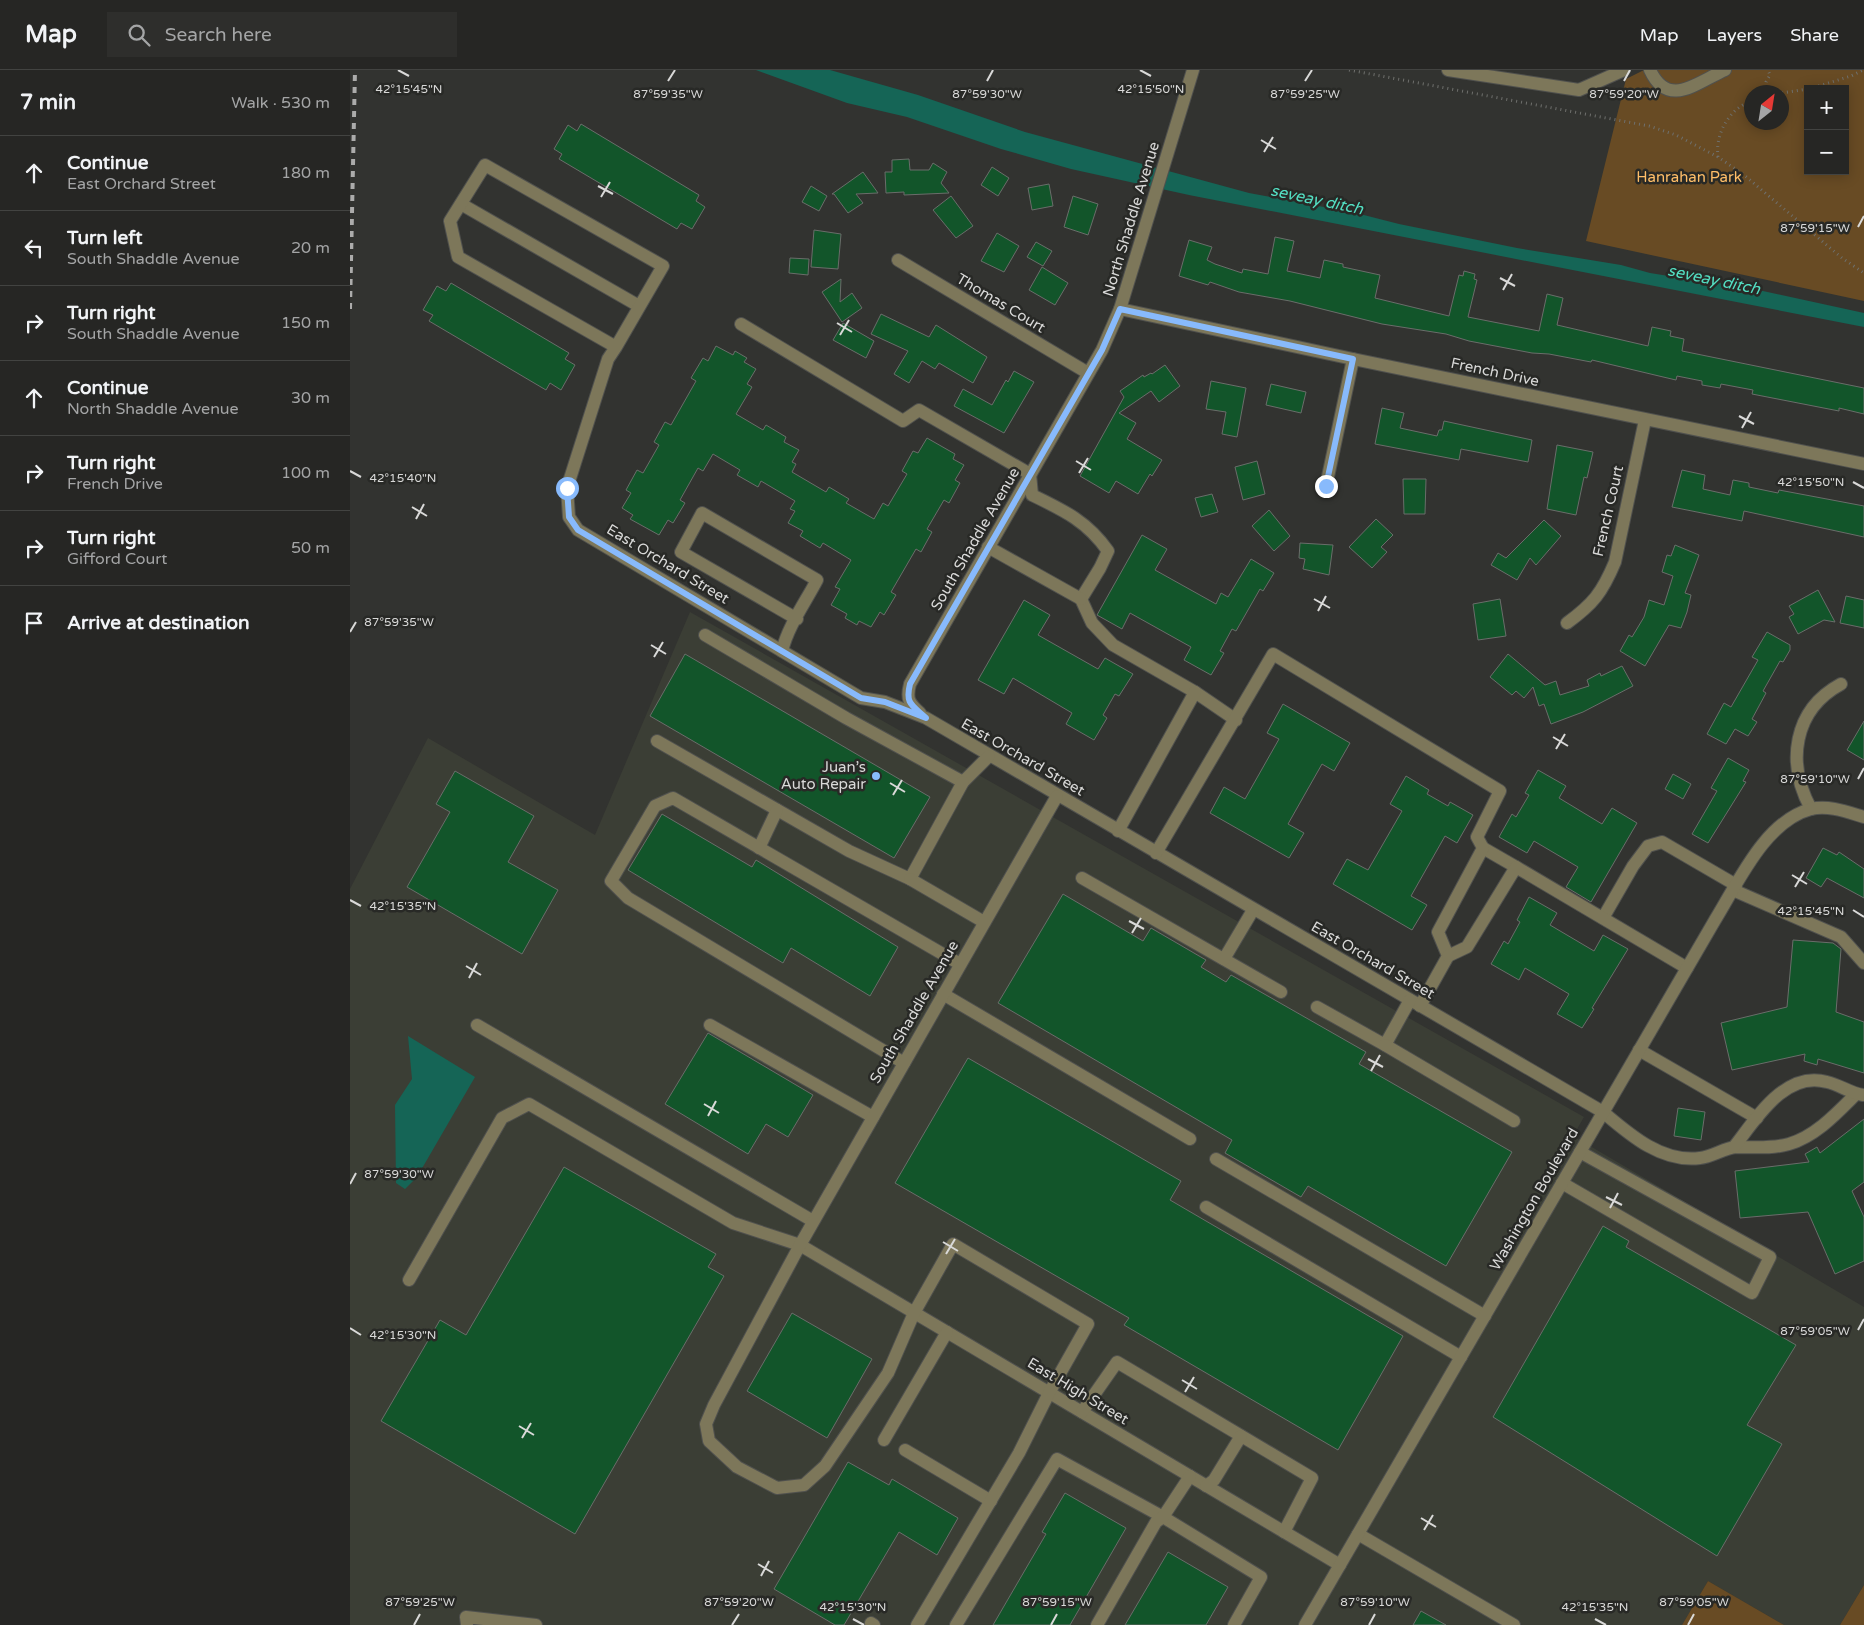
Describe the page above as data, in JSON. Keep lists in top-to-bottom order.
{
  "streets": {
    "street": [
      "North Shaddle Avenue",
      "Thomas Court",
      "French Drive",
      "French Court",
      "South Shaddle Avenue",
      "East Orchard Street",
      "Washington Boulevard",
      "East High Street"
    ]
  },
  "crossings": [
    ["North Shaddle Avenue", "Thomas Court"],
    ["North Shaddle Avenue", "French Drive"],
    ["North Shaddle Avenue", "South Shaddle Avenue"],
    ["Thomas Court", "South Shaddle Avenue"],
    ["French Drive", "French Court"],
    ["South Shaddle Avenue", "East Orchard Street"],
    ["South Shaddle Avenue", "East High Street"],
    ["East Orchard Street", "Washington Boulevard"],
    ["Washington Boulevard", "East High Street"]
  ],
  "water": ["seveay ditch"],
  "parks": ["Hanrahan Park"],
  "places": ["Juan’s Auto Repair"],
  "north": "top right",
  "page": {
    "header": "Map",
    "search": "Search here",
    "nav": ["Map", "Layers", "Share"],
    "heading": ["7 min", "Walk · 530 m"],
    "map_buttons": ["+", "−"],
    "list": [
      ["Continue", "East Orchard Street", "180 m"],
      ["Turn left", "South Shaddle Avenue", "20 m"],
      ["Turn right", "South Shaddle Avenue", "150 m"],
      ["Continue", "North Shaddle Avenue", "30 m"],
      ["Turn right", "French Drive", "100 m"],
      ["Turn right", "Gifford Court", "50 m"],
      "Arrive at destination"
    ]
  },
  "coordinates": [
    "42°15'45\"N",
    "42°15'50\"N",
    "87°59'30\"W",
    "87°59'35\"W",
    "87°59'25\"W",
    "87°59'20\"W",
    "87°59'15\"W",
    "42°15'40\"N",
    "87°59'10\"W",
    "42°15'35\"N",
    "87°59'05\"W",
    "42°15'30\"N"
  ]
}
